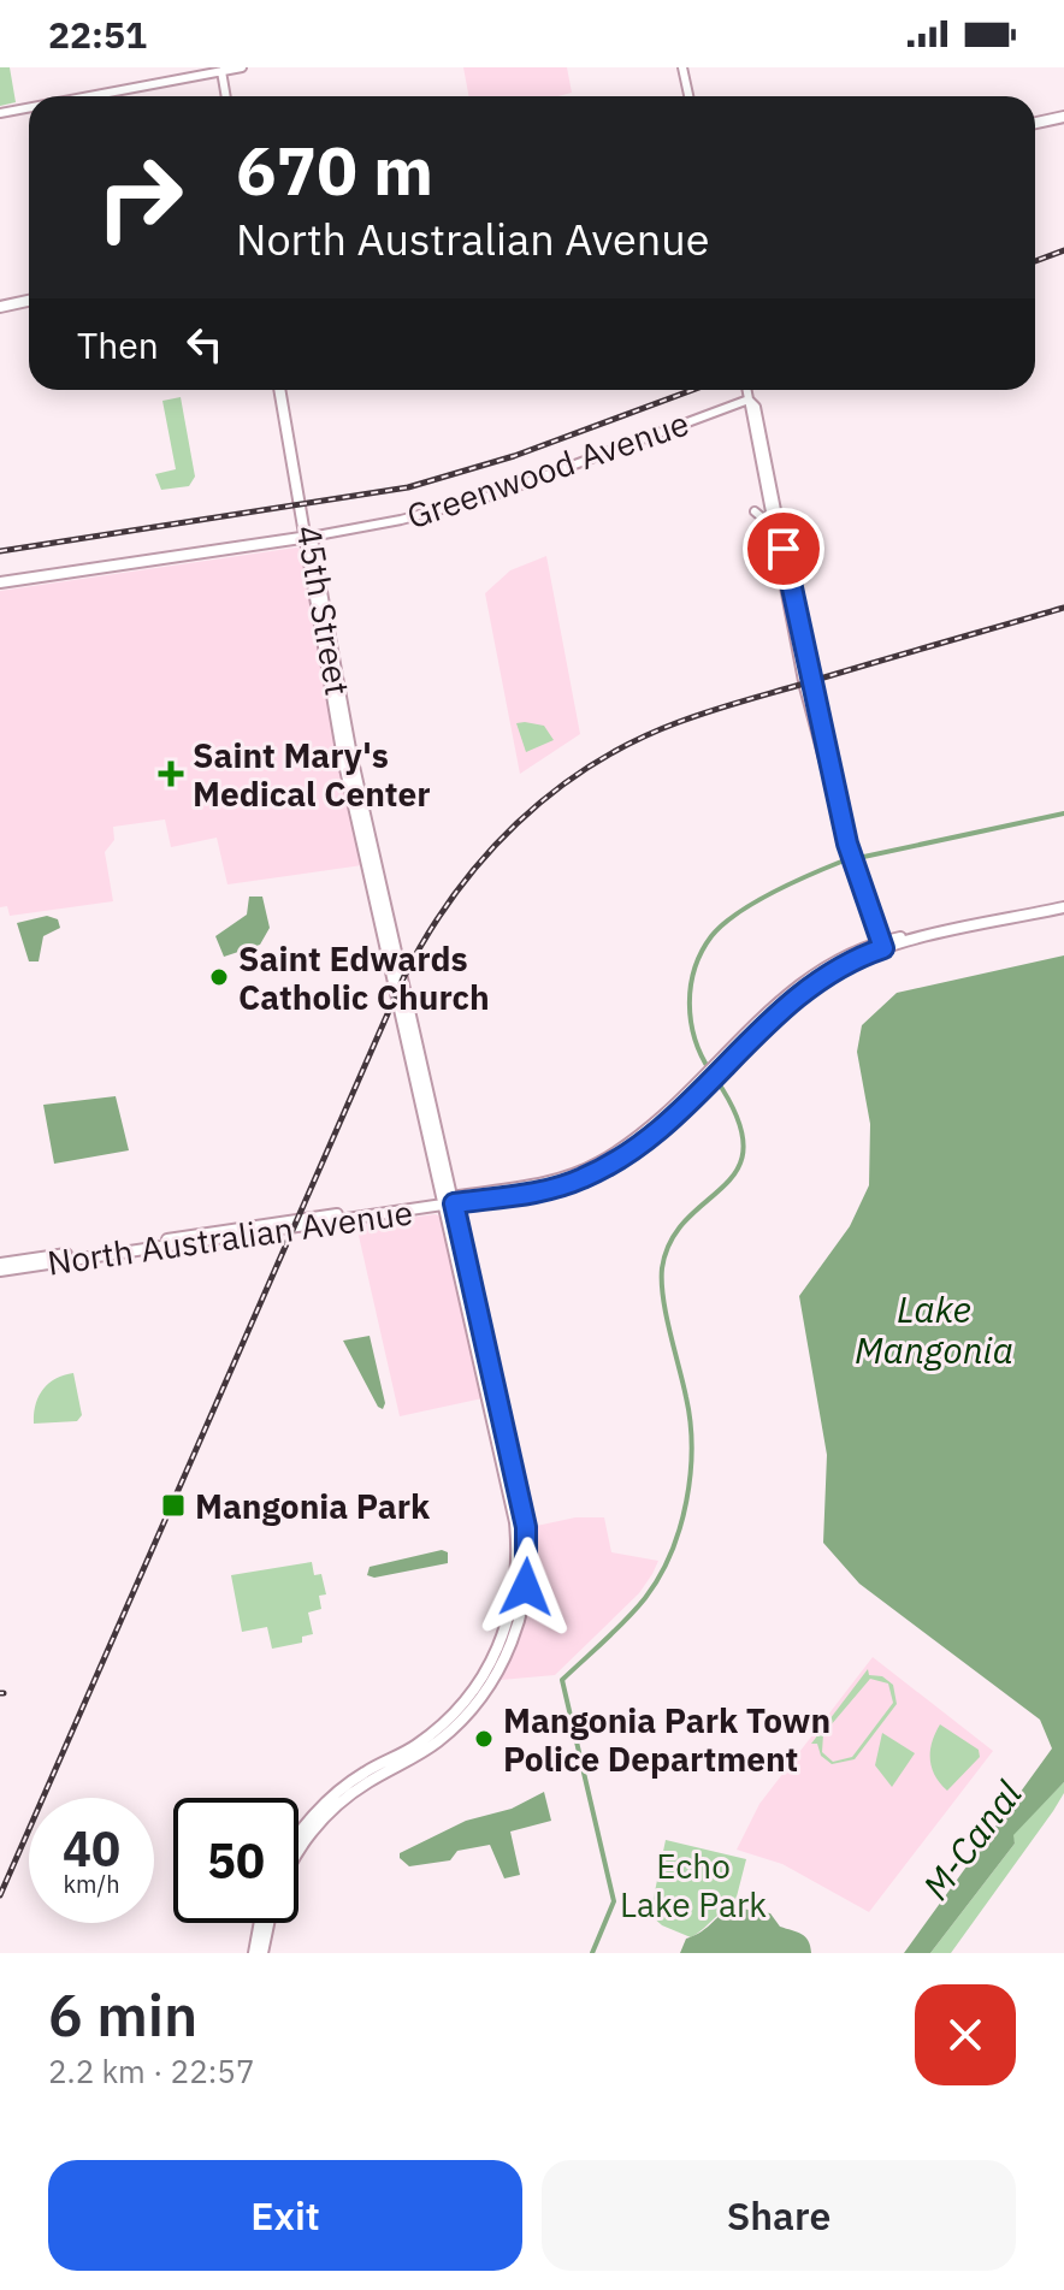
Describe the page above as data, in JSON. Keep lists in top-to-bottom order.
{
  "streets": {
    "main road": ["Greenwood Avenue", "45th Street", "North Australian Avenue"]
  },
  "crossings": [
    ["Greenwood Avenue", "45th Street"],
    ["45th Street", "North Australian Avenue"]
  ],
  "water": ["Lake Mangonia", "M-Canal"],
  "parks": ["Echo Lake Park"],
  "places": {
    "health": ["Saint Mary's Medical Center"],
    "other": ["Saint Edwards Catholic Church", "Mangonia Park Town Police Department"],
    "transit": ["Mangonia Park"]
  },
  "page": {
    "status": "22:51",
    "turn": ["670 m", "North Australian Avenue"],
    "then": "Then",
    "speed": "40 km/h",
    "limit": "50",
    "heading": ["6 min", "2.2 km · 22:57"],
    "buttons": ["Exit", "Share"]
  }
}
